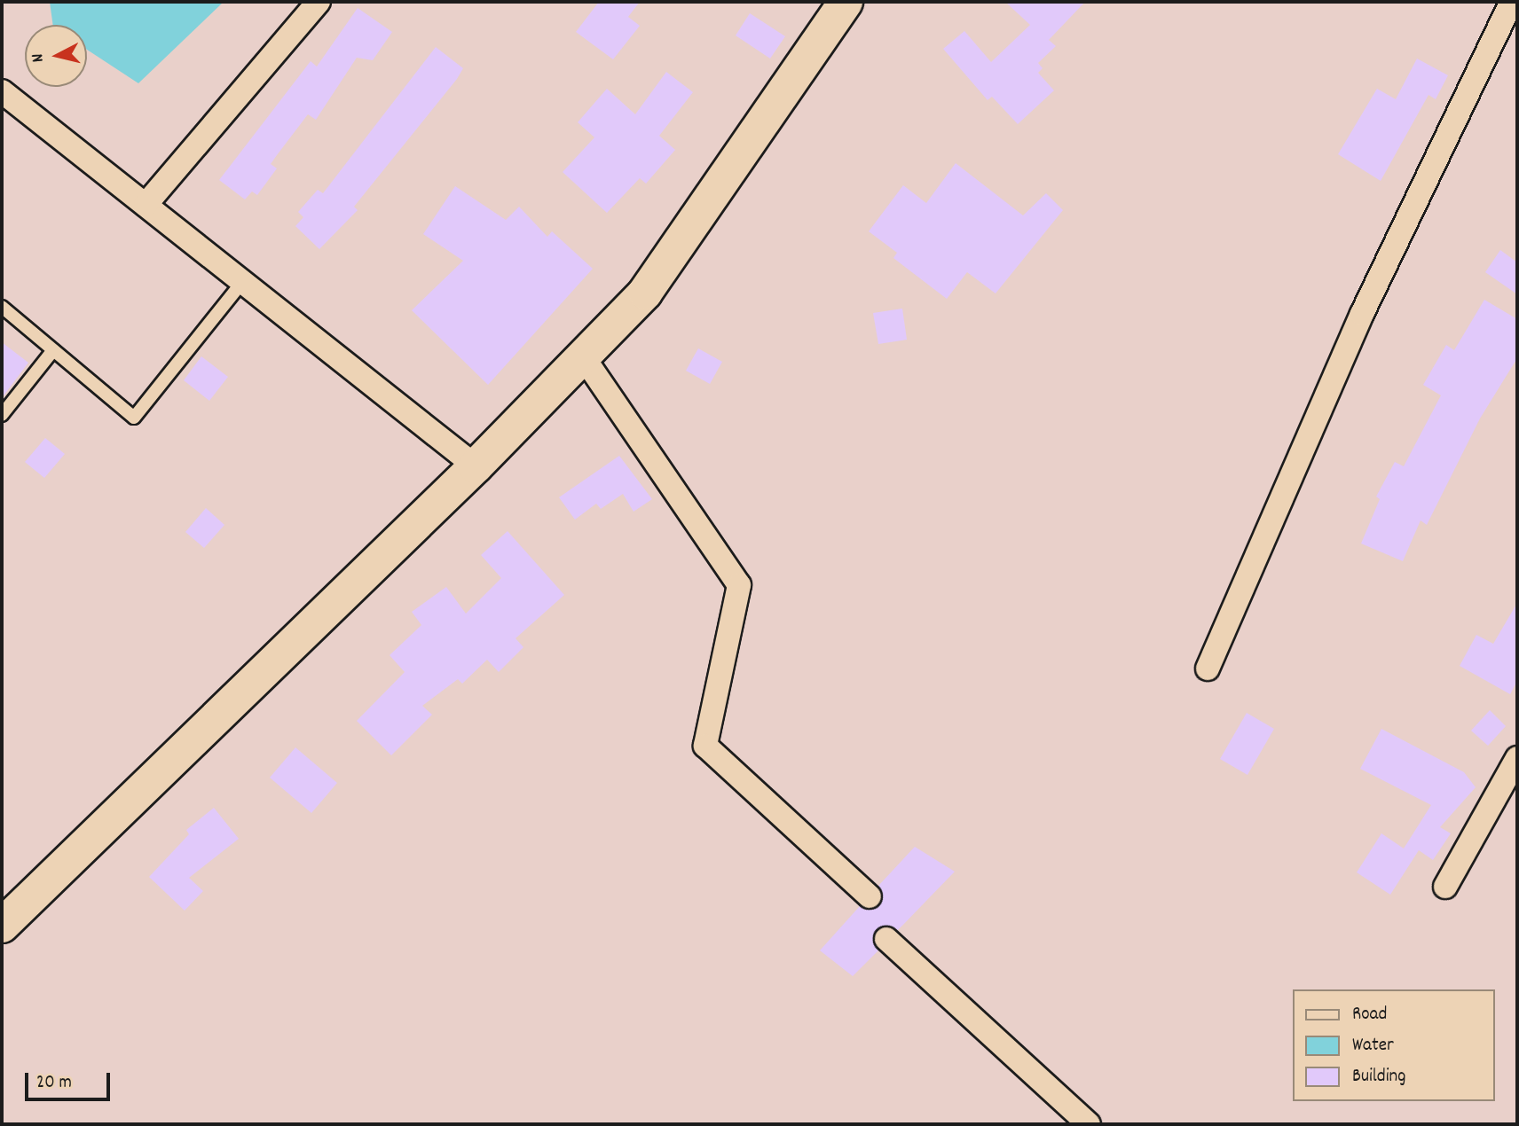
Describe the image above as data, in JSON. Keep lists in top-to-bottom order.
{
  "legend": ["Road", "Water", "Building"],
  "scale_bar": "20 m",
  "north": "left"
}
